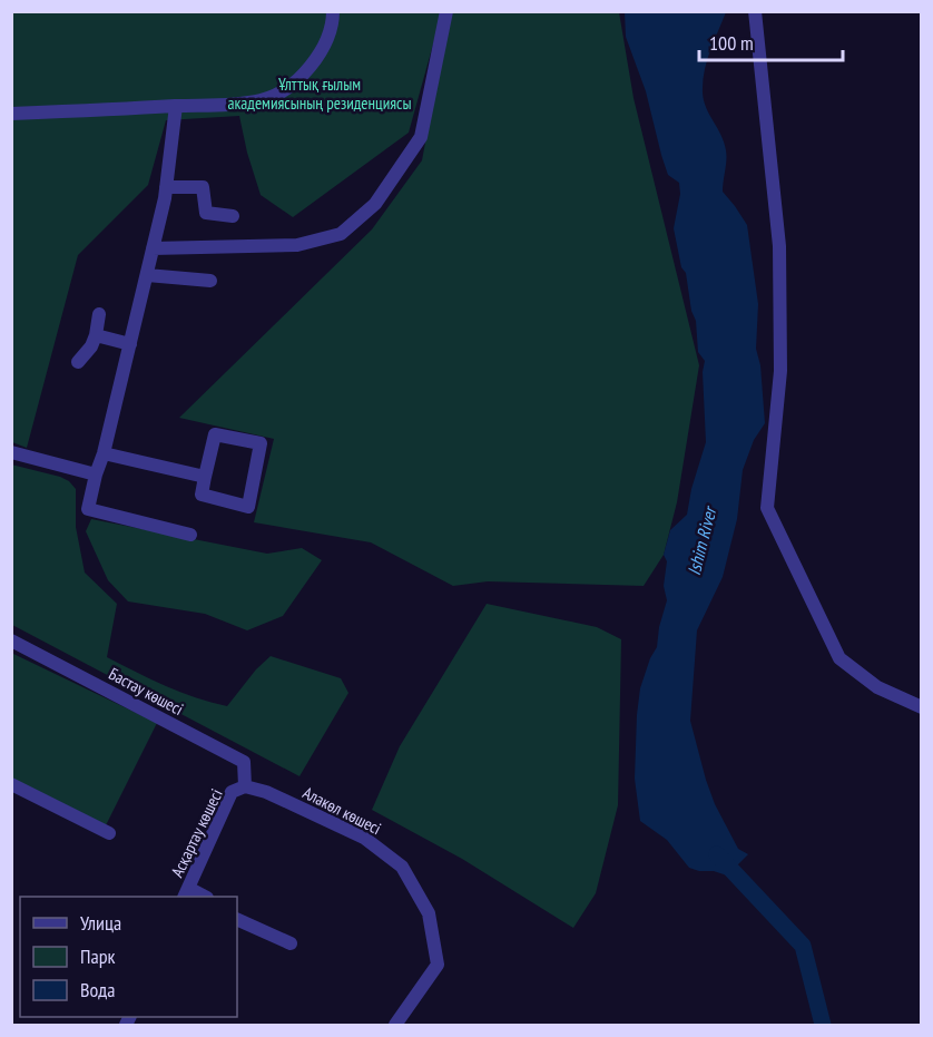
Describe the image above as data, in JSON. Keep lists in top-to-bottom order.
{
  "streets": {
    "street": ["Бастау көшесі", "Алакөл көшесі", "Асқартау көшесі"]
  },
  "crossings": [
    ["Бастау көшесі", "Алакөл көшесі"],
    ["Бастау көшесі", "Асқартау көшесі"],
    ["Алакөл көшесі", "Асқартау көшесі"]
  ],
  "water": ["Ishim River"],
  "parks": ["Ұлттық ғылым академиясының резиденциясы"],
  "legend": ["Улица", "Парк", "Вода"],
  "scale_bar": "100 m"
}
